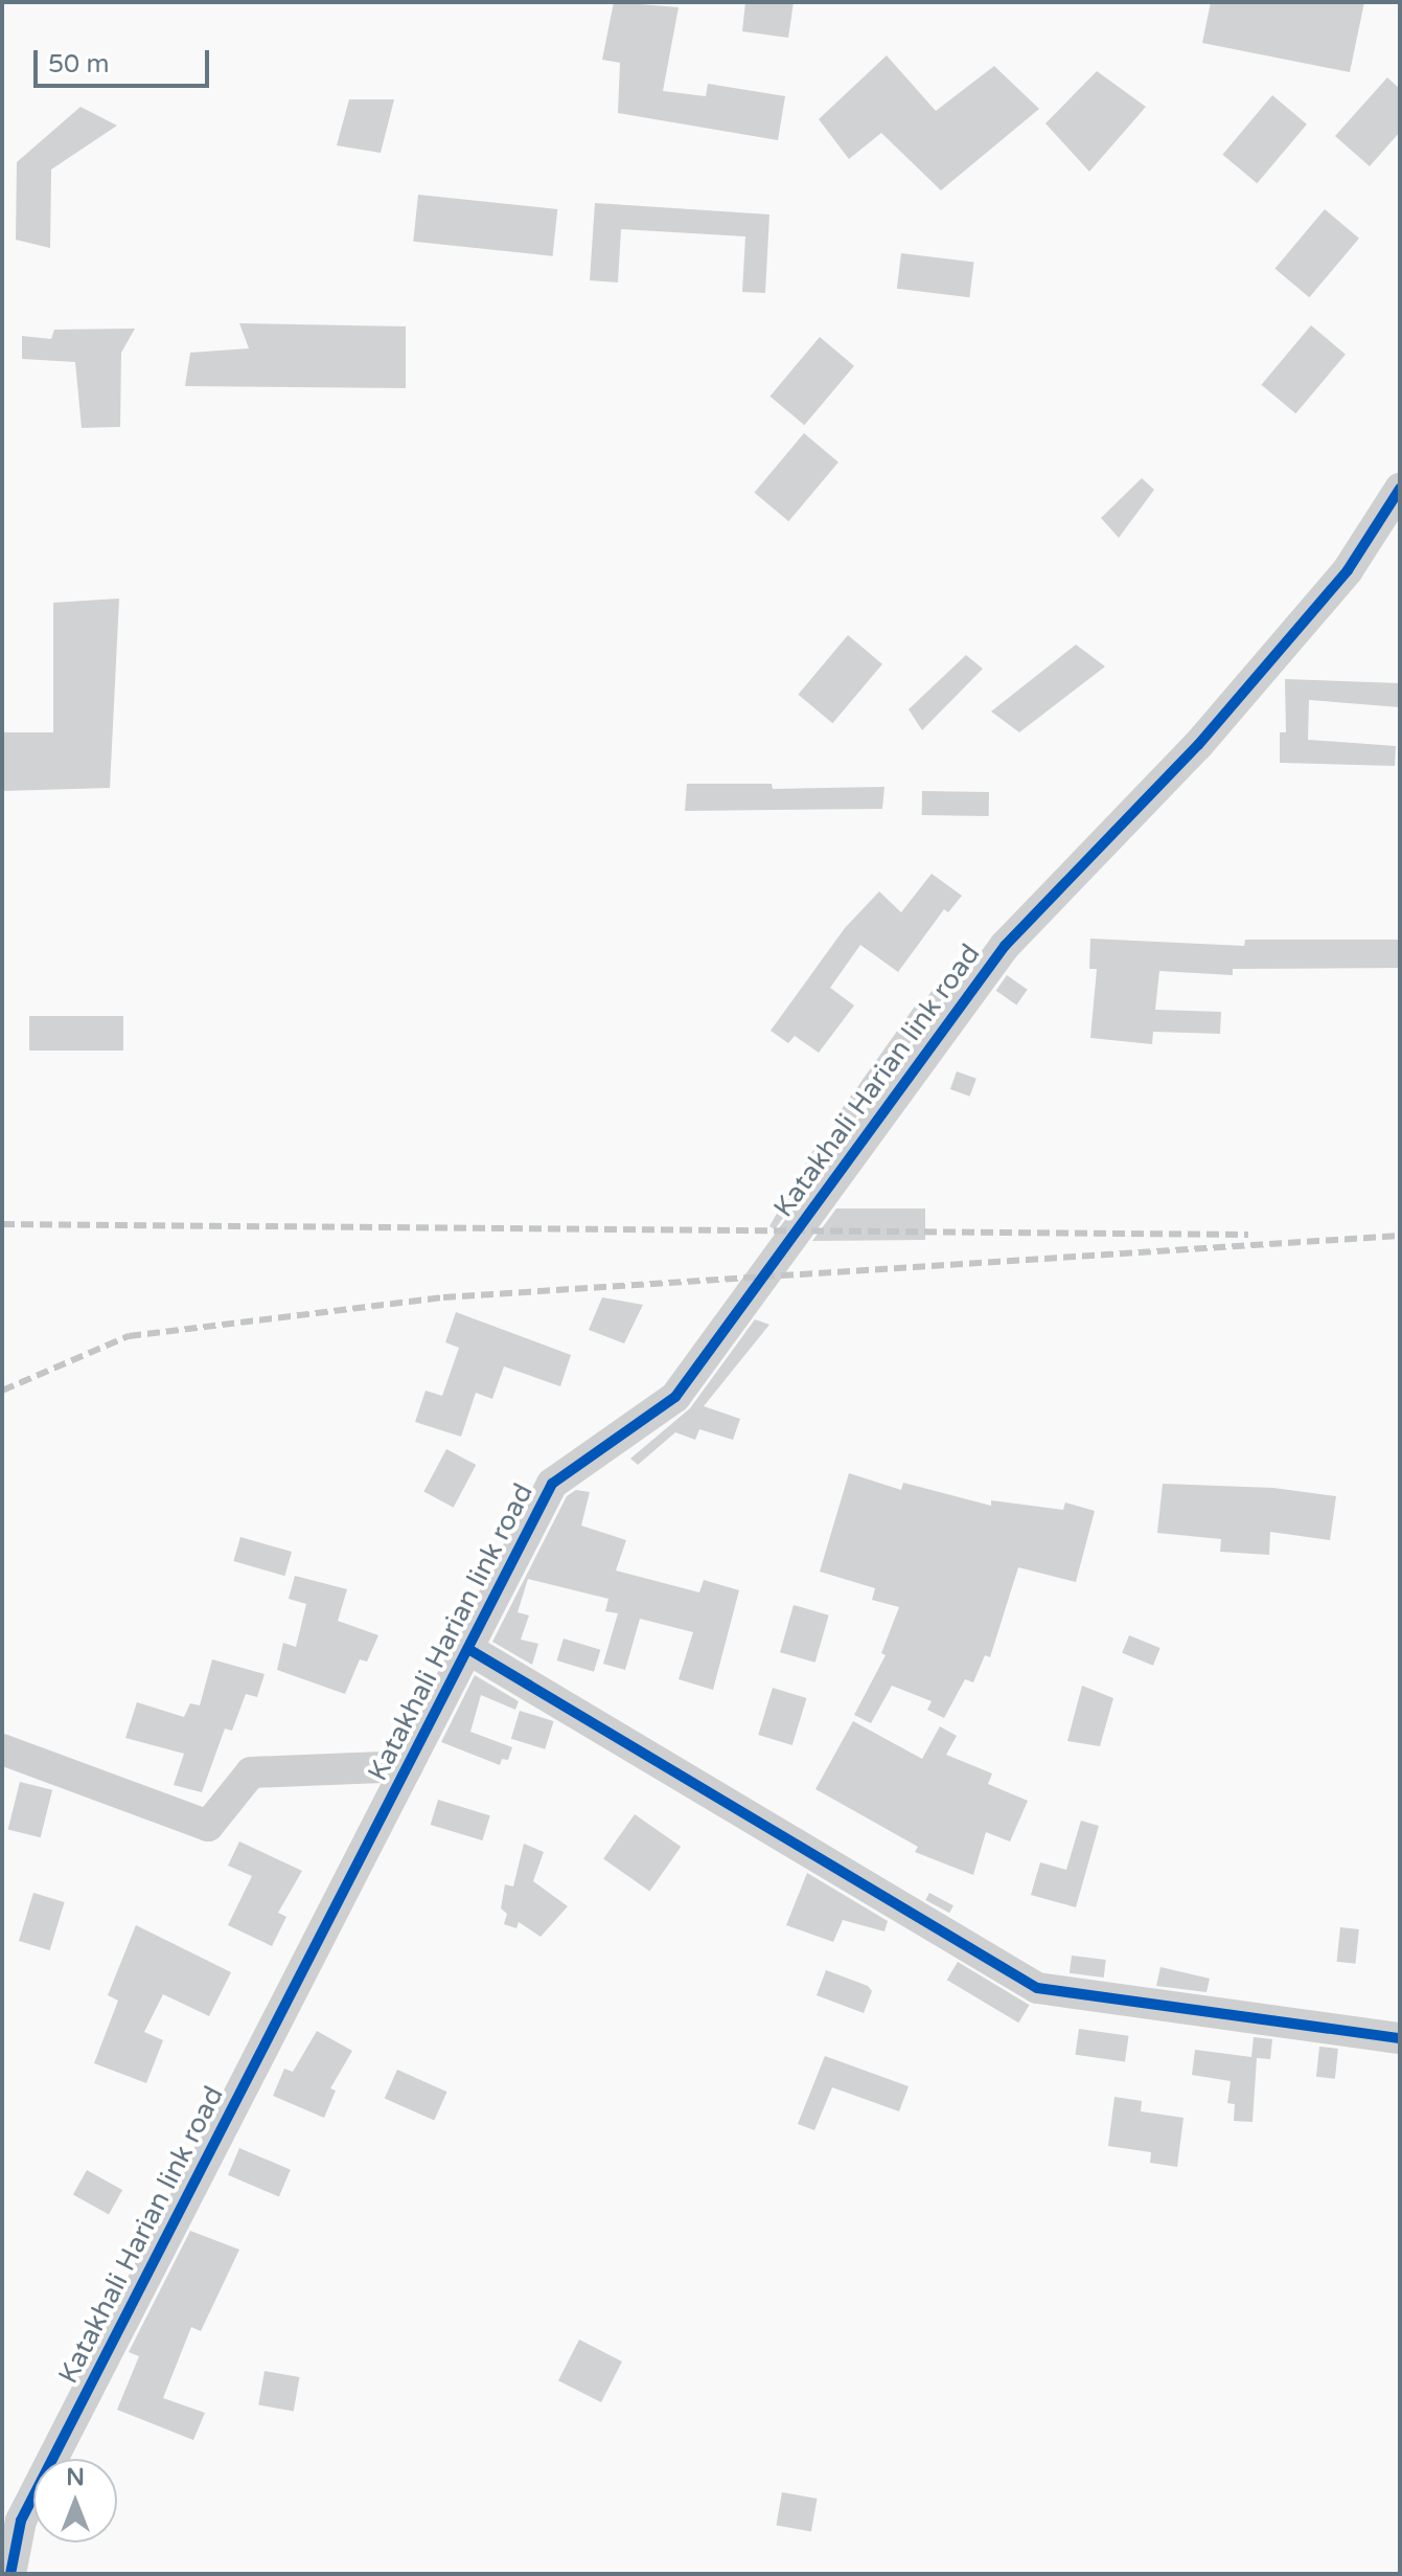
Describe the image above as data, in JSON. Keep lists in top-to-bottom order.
{
  "streets": {
    "street": ["Katakhali Harian link road"]
  },
  "scale_bar": "50 m",
  "north": "top"
}
